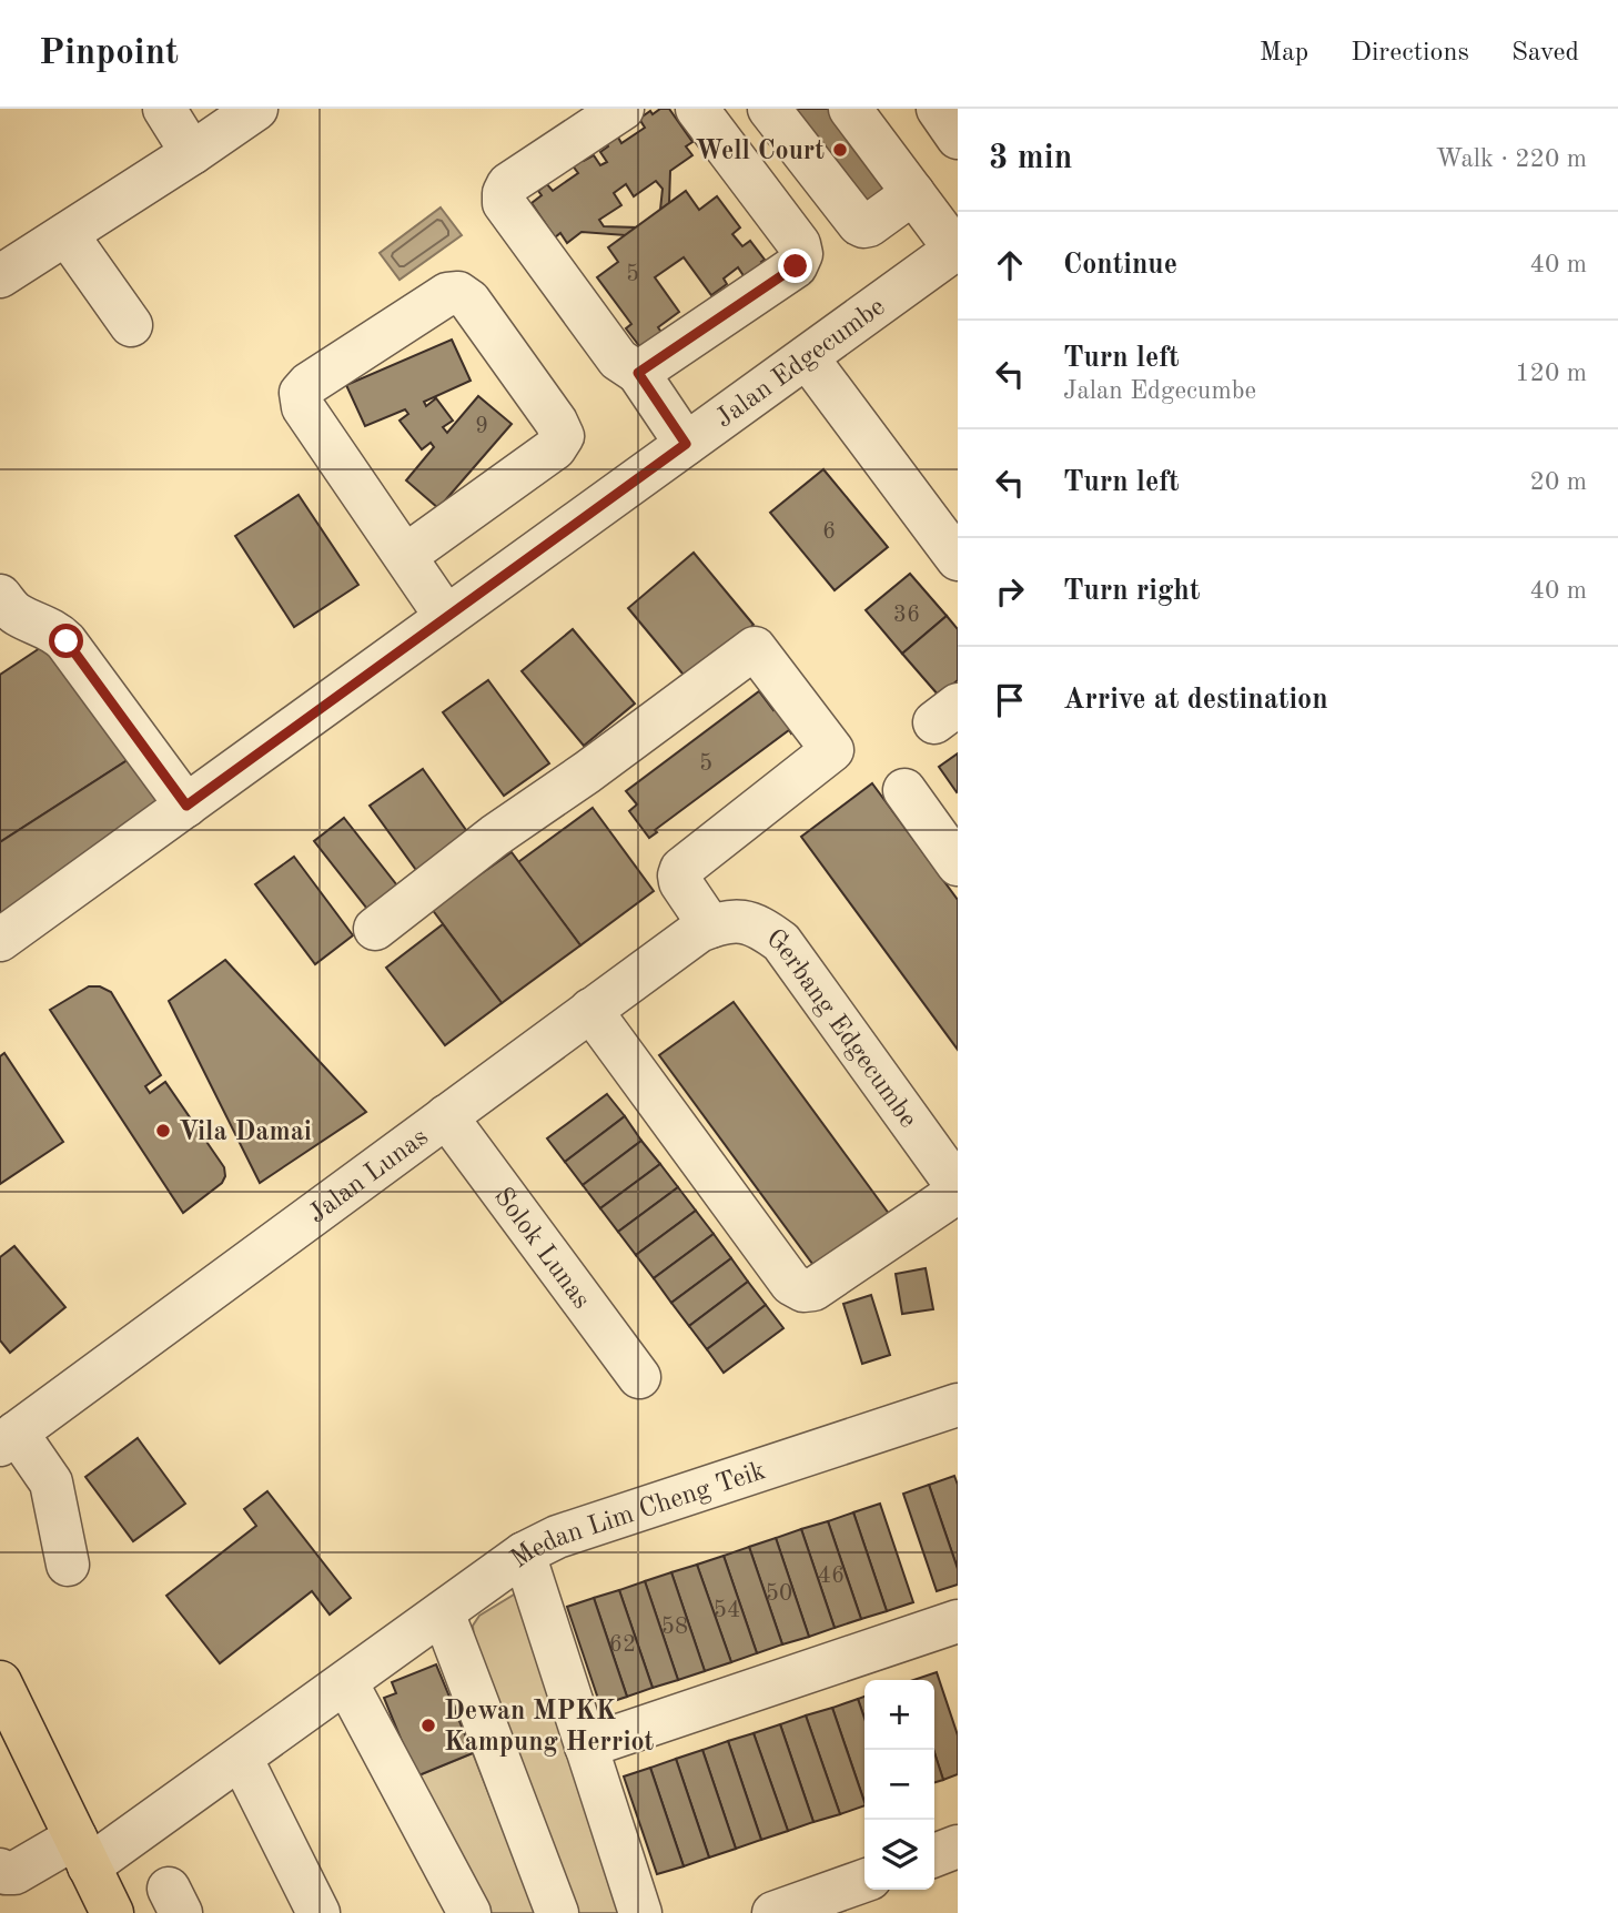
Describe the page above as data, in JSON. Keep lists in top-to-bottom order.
{
  "streets": {
    "street": [
      "Jalan Edgecumbe",
      "Gerbang Edgecumbe",
      "Jalan Lunas",
      "Solok Lunas",
      "Medan Lim Cheng Teik"
    ]
  },
  "crossings": [
    ["Gerbang Edgecumbe", "Jalan Lunas"],
    ["Jalan Lunas", "Solok Lunas"]
  ],
  "places": ["Well Court", "Vila Damai", "Dewan MPKK Kampung Herriot"],
  "house_numbers": [
    "5",
    "9",
    "6",
    "36",
    "5",
    "46",
    "50",
    "54",
    "58",
    "62"
  ],
  "page": {
    "header": "Pinpoint",
    "nav": ["Map", "Directions", "Saved"],
    "heading": ["3 min", "Walk · 220 m"],
    "list": [
      ["Continue", "40 m"],
      ["Turn left", "Jalan Edgecumbe", "120 m"],
      ["Turn left", "20 m"],
      ["Turn right", "40 m"],
      "Arrive at destination"
    ],
    "map_buttons": ["+", "−"]
  }
}
